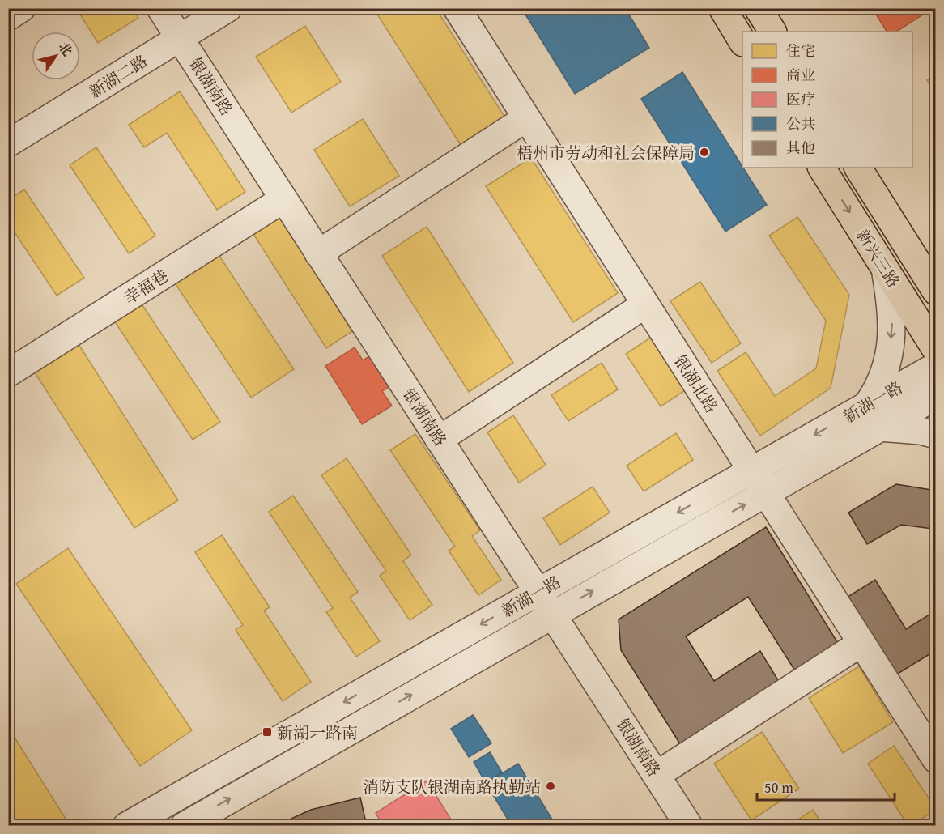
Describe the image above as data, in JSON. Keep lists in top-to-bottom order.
{
  "streets": {
    "main road": ["新兴三路"],
    "street": [
      "新湖二路",
      "银湖南路",
      "幸福巷",
      "银湖北路",
      "新湖一路"
    ]
  },
  "crossings": [
    ["新湖二路", "银湖南路"],
    ["银湖南路", "幸福巷"],
    ["银湖南路", "新湖一路"],
    ["银湖北路", "新湖一路"]
  ],
  "places": {
    "other": ["梧州市劳动和社会保障局", "消防支队银湖南路执勤站"],
    "transit": ["新湖一路南"]
  },
  "legend": [
    "住宅",
    "商业",
    "医疗",
    "公共",
    "其他"
  ],
  "scale_bar": "50 m",
  "north": "top right"
}
